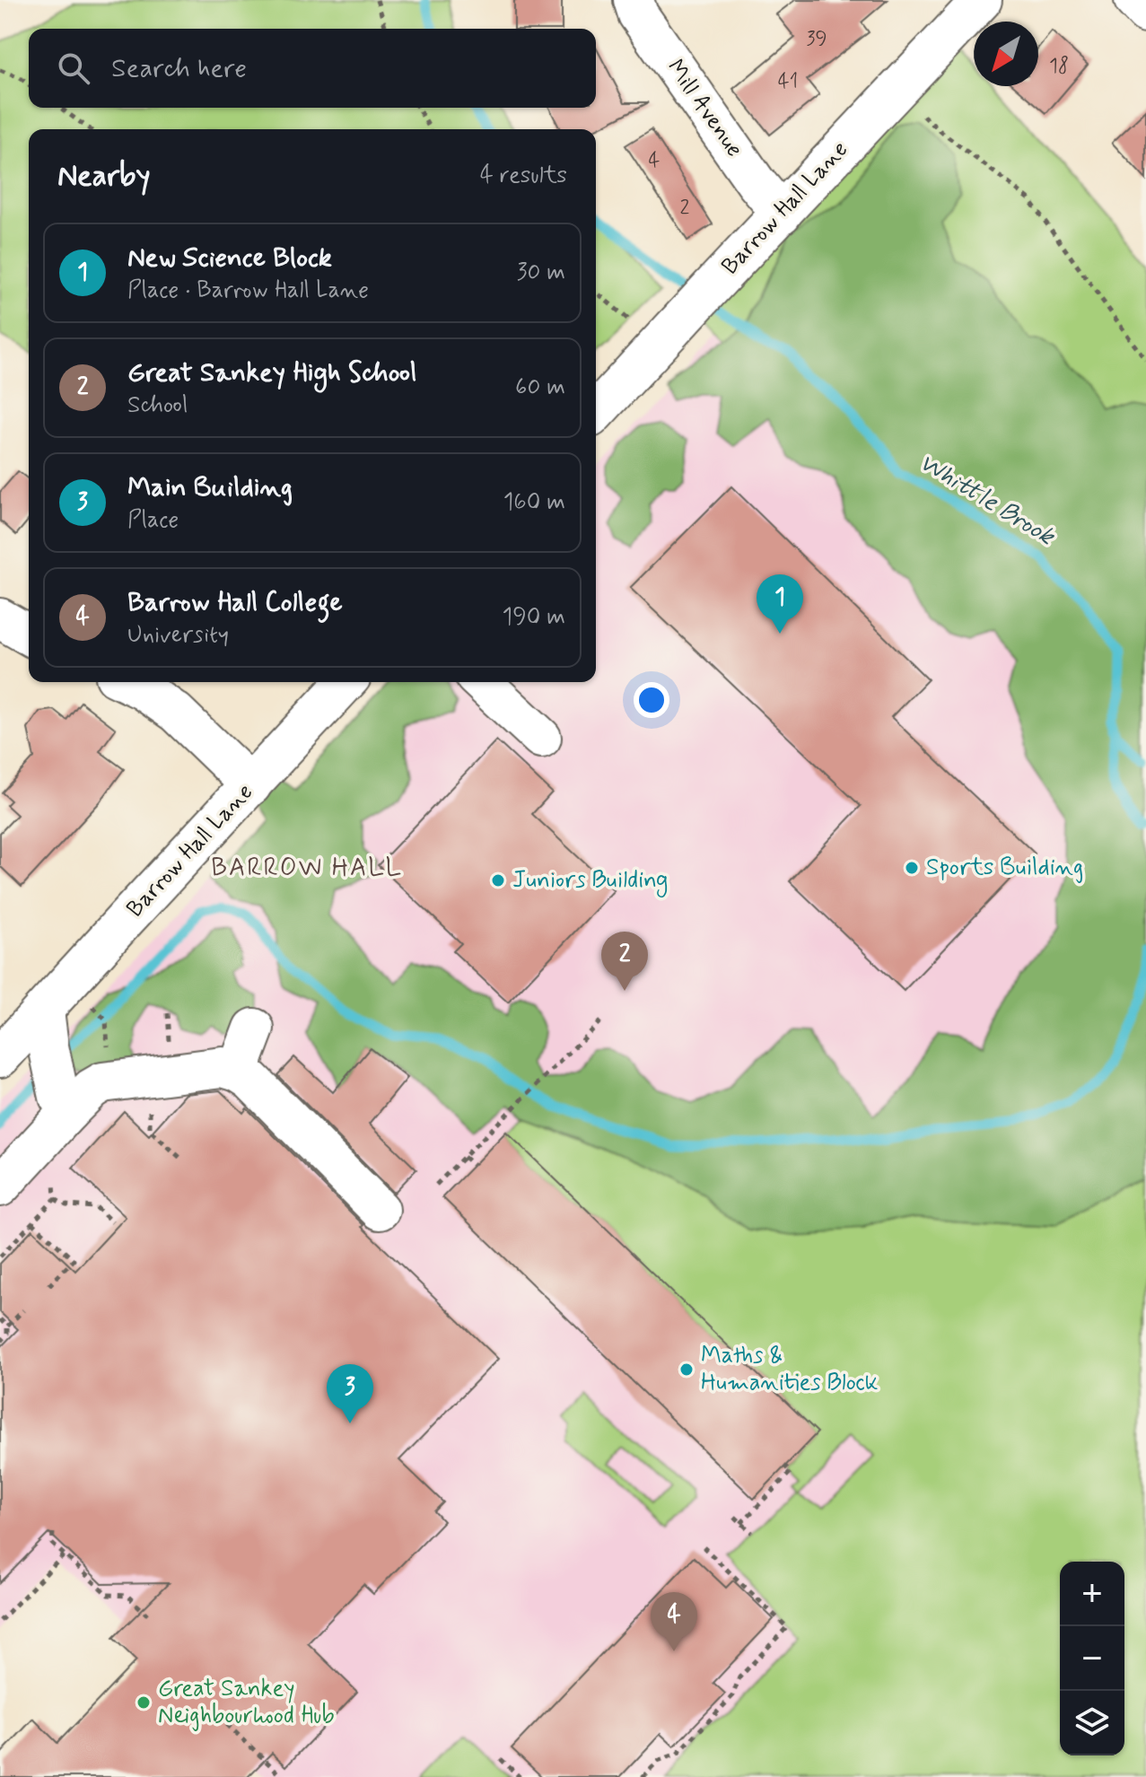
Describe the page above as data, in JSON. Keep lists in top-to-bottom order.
{
  "streets": {
    "street": ["Mill Avenue", "Barrow Hall Lane"]
  },
  "crossings": [
    ["Mill Avenue", "Barrow Hall Lane"]
  ],
  "districts": ["BARROW HALL"],
  "water": ["Whittle Brook"],
  "places": [
    "Sports Building",
    "Juniors Building",
    "Maths & Humanities Block",
    "Great Sankey Neighbourhood Hub"
  ],
  "house_numbers": [
    "39",
    "18",
    "41",
    "4",
    "2"
  ],
  "north": "bottom left",
  "page": {
    "search": "Search here",
    "heading": ["Nearby", "4 results"],
    "list": [
      {
        "mark": "1",
        "name": "New Science Block",
        "note": "Place · Barrow Hall Lane",
        "value": "30 m"
      },
      {
        "mark": "2",
        "name": "Great Sankey High School",
        "note": "School",
        "value": "60 m"
      },
      {
        "mark": "3",
        "name": "Main Building",
        "note": "Place",
        "value": "160 m"
      },
      {
        "mark": "4",
        "name": "Barrow Hall College",
        "note": "University",
        "value": "190 m"
      }
    ],
    "pins": [
      "1",
      "2",
      "3",
      "4"
    ],
    "map_buttons": ["+", "−"]
  }
}
